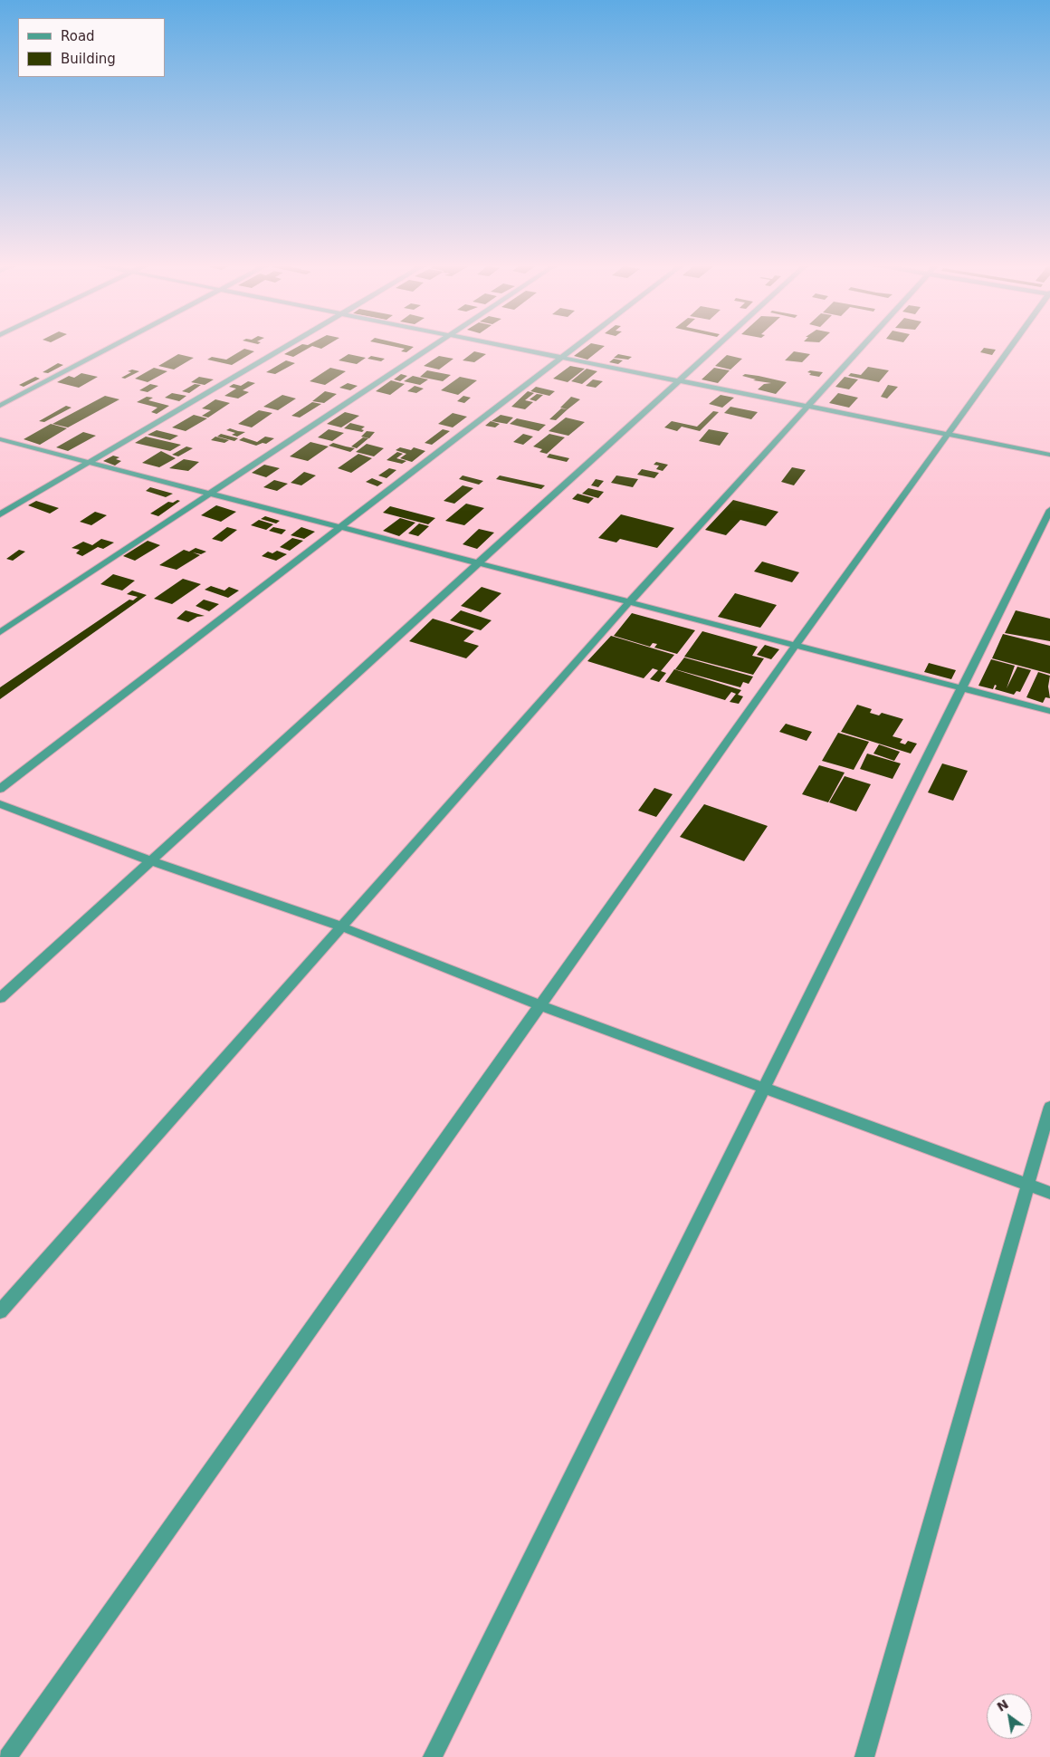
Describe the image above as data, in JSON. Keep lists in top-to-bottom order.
{
  "legend": ["Road", "Building"],
  "north": "top left"
}
